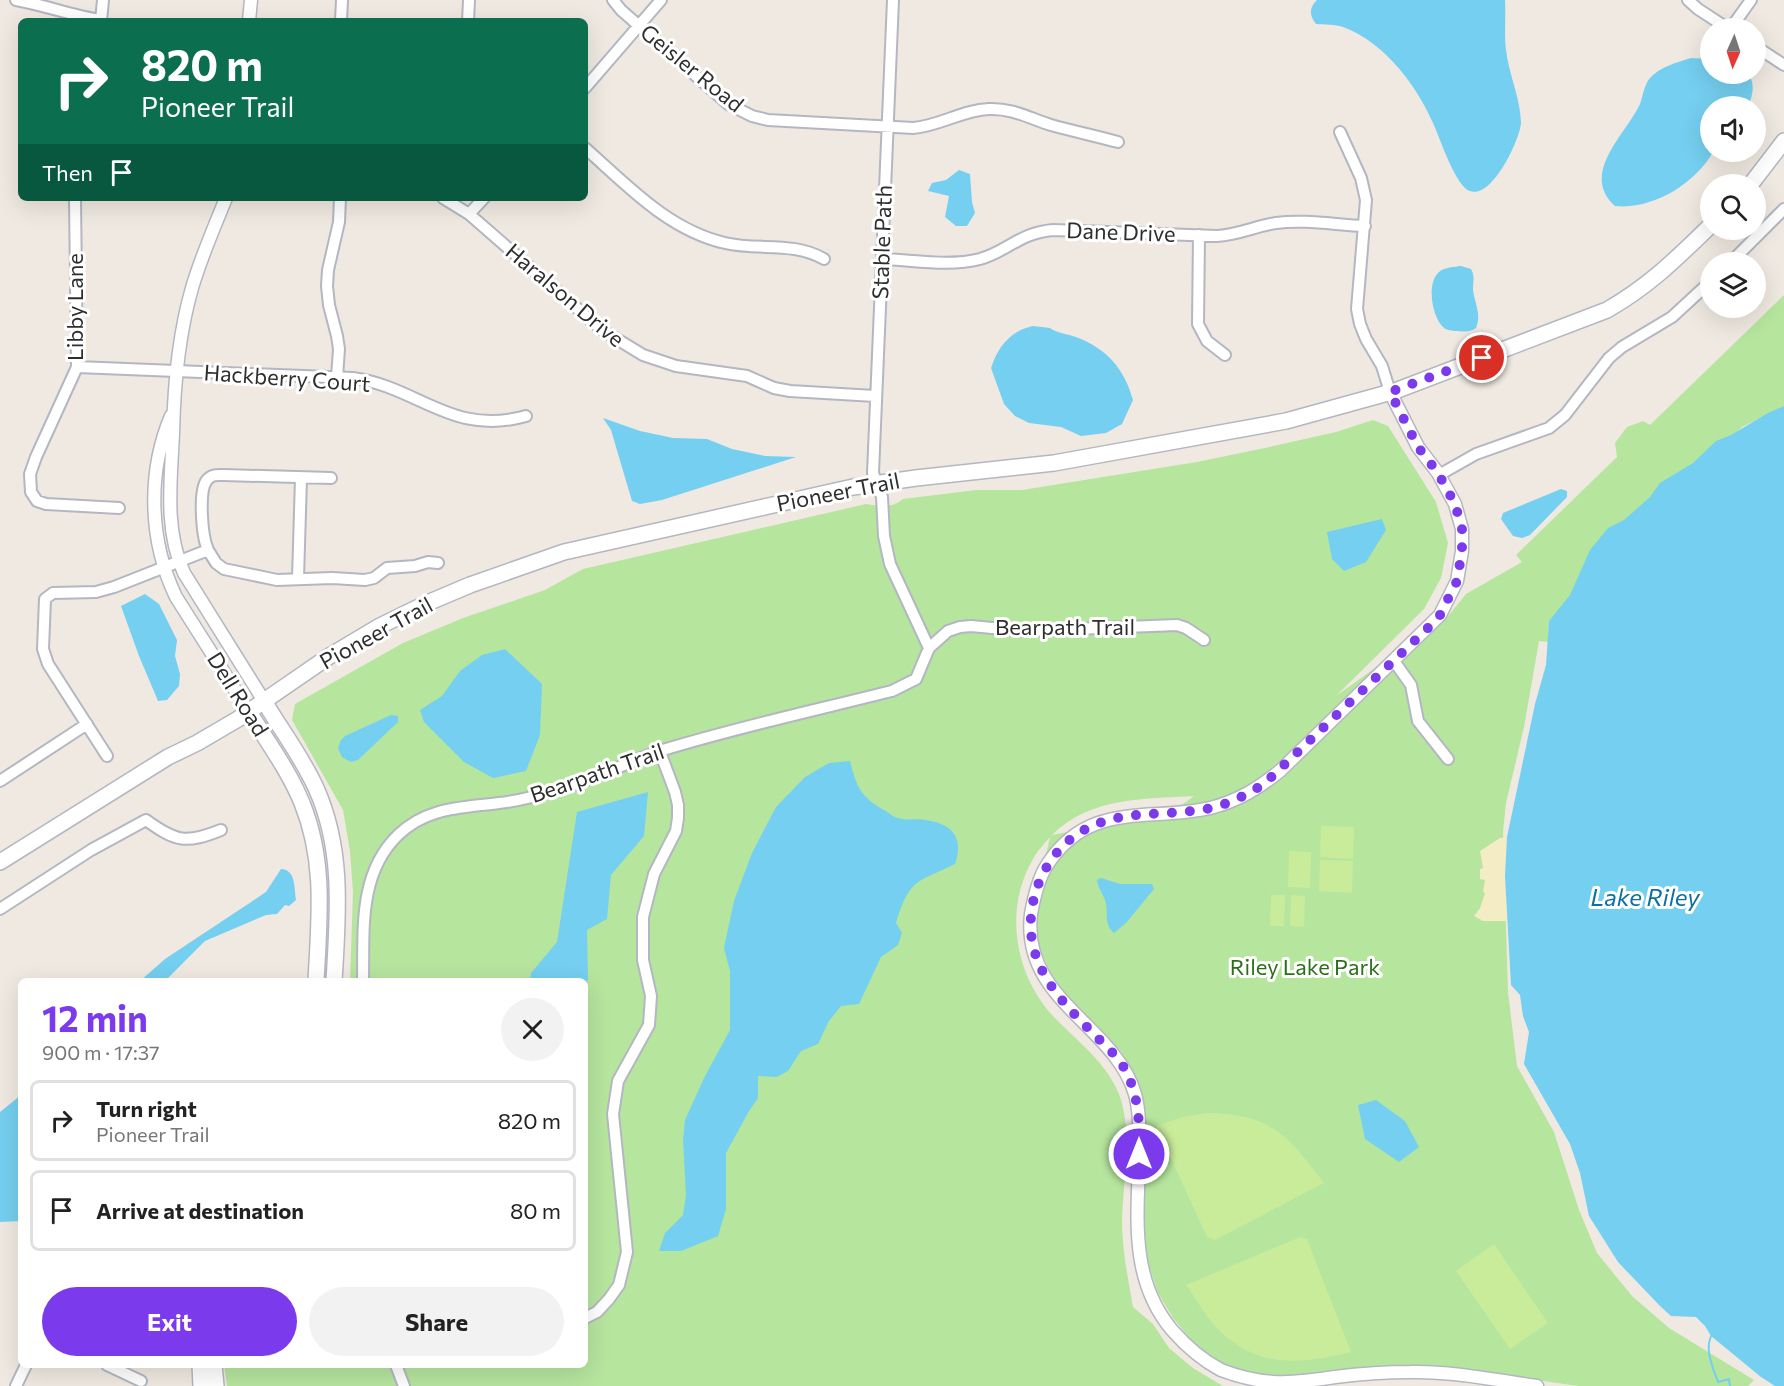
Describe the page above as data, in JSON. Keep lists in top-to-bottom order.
{
  "streets": {
    "main road": ["Pioneer Trail", "Dell Road"],
    "street": [
      "Geisler Road",
      "Dane Drive",
      "Stable Path",
      "Haralson Drive",
      "Libby Lane",
      "Hackberry Court",
      "Bearpath Trail"
    ]
  },
  "crossings": [
    ["Geisler Road", "Stable Path"],
    ["Dane Drive", "Stable Path"],
    ["Stable Path", "Haralson Drive"],
    ["Stable Path", "Pioneer Trail"],
    ["Libby Lane", "Hackberry Court"],
    ["Hackberry Court", "Dell Road"],
    ["Pioneer Trail", "Dell Road"]
  ],
  "water": ["Lake Riley"],
  "parks": ["Riley Lake Park"],
  "north": "bottom",
  "page": {
    "turn": ["820 m", "Pioneer Trail"],
    "then": "Then",
    "heading": ["12 min", "900 m · 17:37"],
    "list": [
      {
        "name": "Turn right",
        "note": "Pioneer Trail",
        "value": "820 m"
      },
      {
        "name": "Arrive at destination",
        "value": "80 m"
      }
    ],
    "buttons": ["Exit", "Share"]
  }
}
